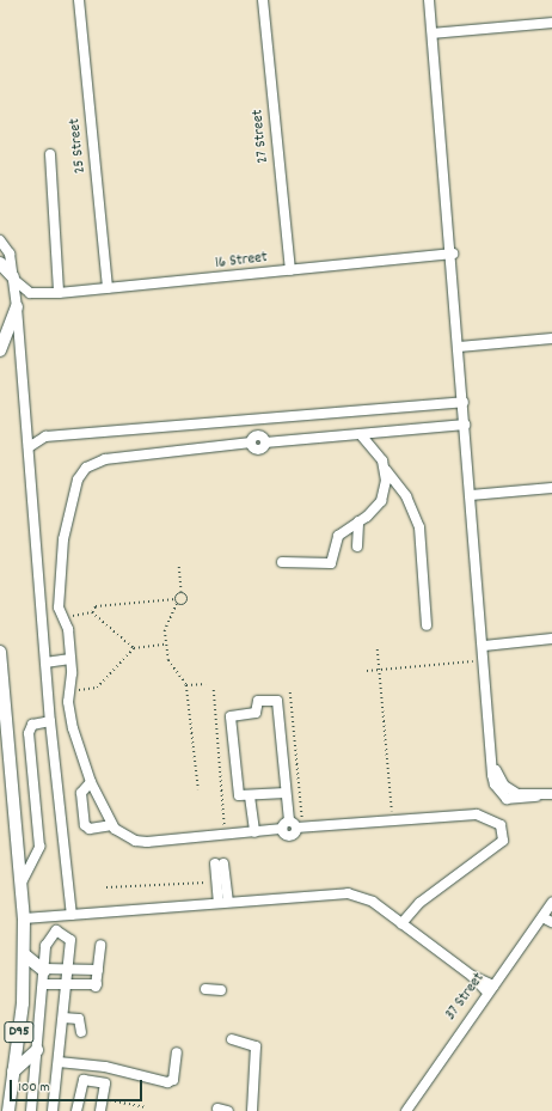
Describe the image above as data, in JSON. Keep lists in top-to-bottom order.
{
  "streets": {
    "main road": ["D95"],
    "street": [
      "27 Street",
      "25 Street",
      "16 Street",
      "37 Street"
    ]
  },
  "crossings": [
    ["27 Street", "16 Street"],
    ["25 Street", "16 Street"]
  ],
  "scale_bar": "100 m"
}
